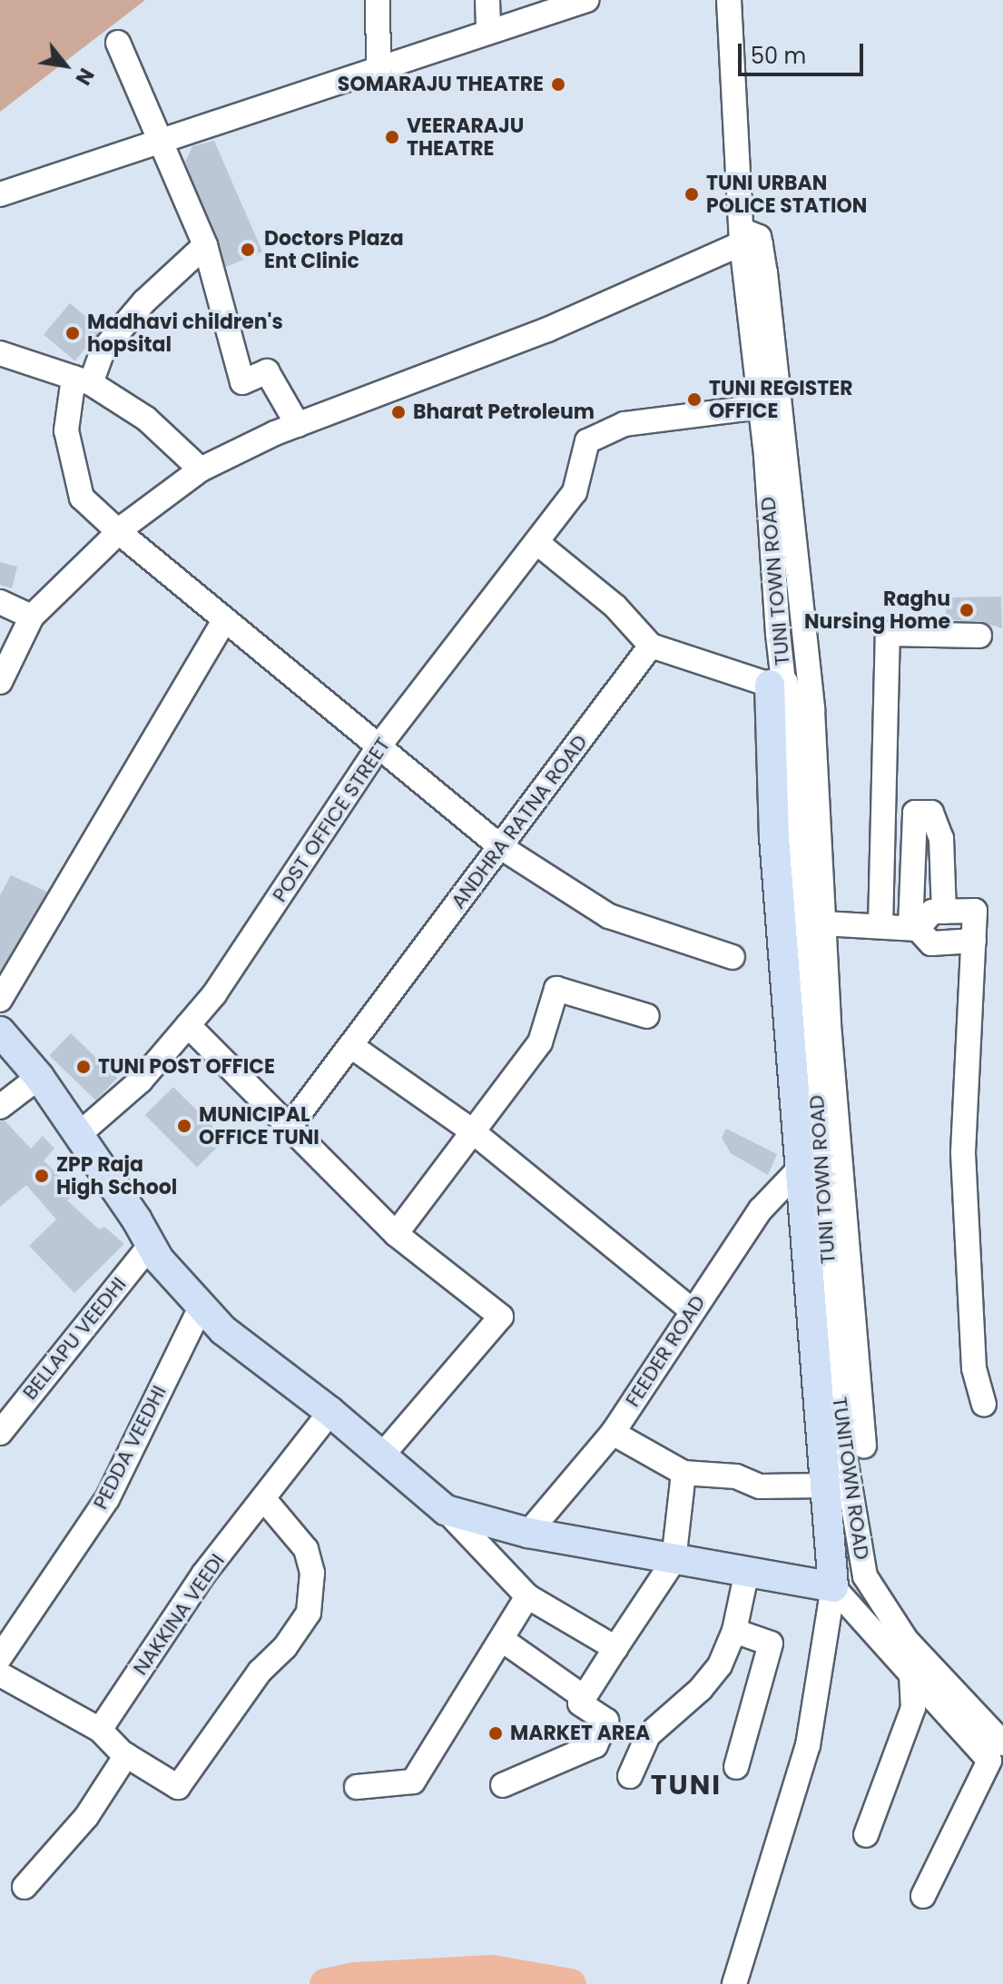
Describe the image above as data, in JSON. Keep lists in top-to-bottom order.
{
  "streets": {
    "street": [
      "TUNI TOWN ROAD",
      "POST OFFICE STREET",
      "ANDHRA RATNA ROAD",
      "BELLAPU VEEDHI",
      "FEEDER ROAD",
      "PEDDA VEEDHI",
      "TUNITOWN ROAD",
      "NAKKINA VEEDI"
    ]
  },
  "crossings": [
    ["TUNI TOWN ROAD", "POST OFFICE STREET"],
    ["TUNI TOWN ROAD", "TUNITOWN ROAD"]
  ],
  "districts": ["TUNI"],
  "places": [
    "SOMARAJU THEATRE",
    "VEERARAJU THEATRE",
    "TUNI URBAN POLICE STATION",
    "Doctors Plaza Ent Clinic",
    "Madhavi children's hopsital",
    "TUNI REGISTER OFFICE",
    "Bharat Petroleum",
    "Raghu Nursing Home",
    "TUNI POST OFFICE",
    "MUNICIPAL OFFICE TUNI",
    "ZPP Raja High School",
    "MARKET AREA"
  ],
  "scale_bar": "50 m",
  "north": "bottom right"
}
